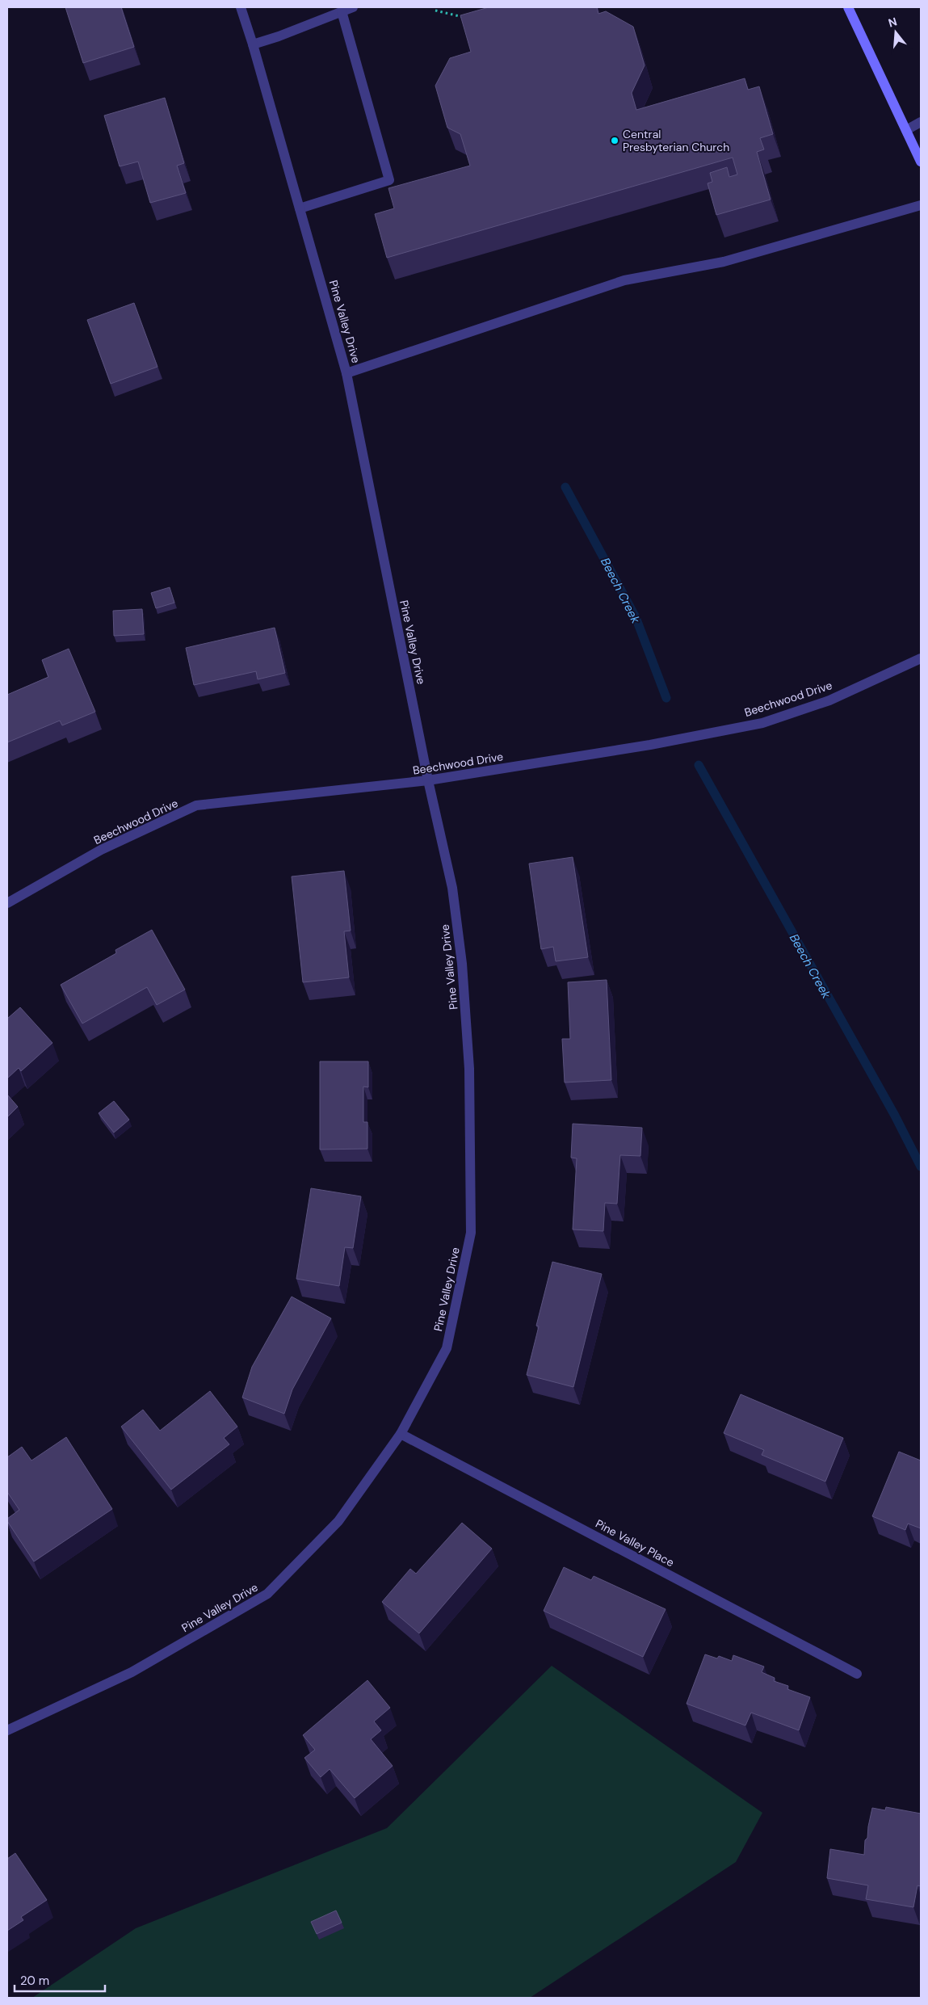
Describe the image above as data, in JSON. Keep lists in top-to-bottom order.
{
  "streets": {
    "street": ["Pine Valley Drive", "Beechwood Drive", "Pine Valley Place"]
  },
  "crossings": [
    ["Pine Valley Drive", "Beechwood Drive"],
    ["Pine Valley Drive", "Pine Valley Place"]
  ],
  "water": ["Beech Creek"],
  "places": ["Central Presbyterian Church"],
  "scale_bar": "20 m",
  "north": "top"
}
